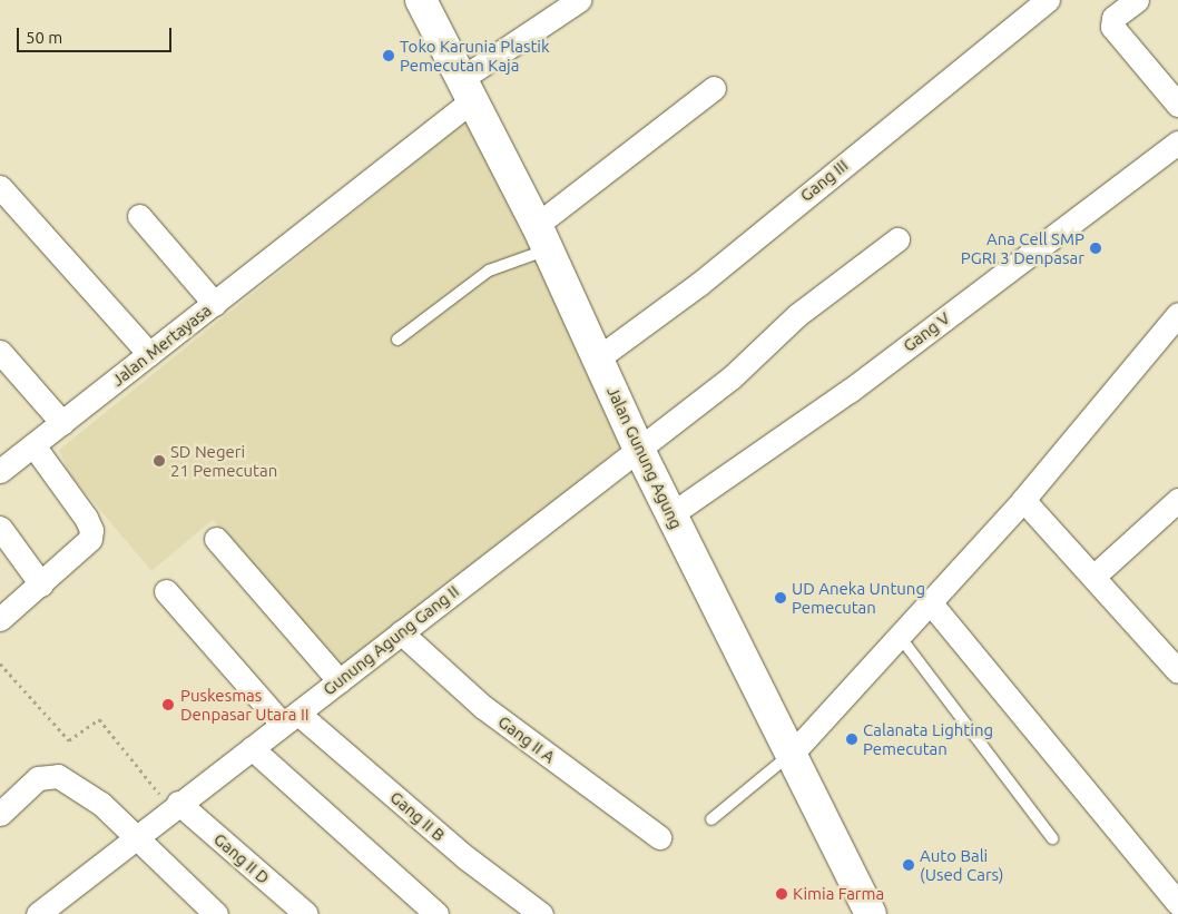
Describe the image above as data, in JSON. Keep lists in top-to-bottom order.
{
  "streets": {
    "main road": ["Jalan Gunung Agung"],
    "street": [
      "Gang III",
      "Gang V",
      "Jalan Mertayasa",
      "Gunung Agung Gang II",
      "Gang II A",
      "Gang II B",
      "Gang II D"
    ]
  },
  "crossings": [
    ["Gang III", "Jalan Gunung Agung"],
    ["Gang V", "Jalan Gunung Agung"],
    ["Jalan Mertayasa", "Jalan Gunung Agung"],
    ["Jalan Gunung Agung", "Gunung Agung Gang II"],
    ["Gunung Agung Gang II", "Gang II A"],
    ["Gunung Agung Gang II", "Gang II B"],
    ["Gunung Agung Gang II", "Gang II D"]
  ],
  "places": [
    "Toko Karunia Plastik Pemecutan Kaja",
    "Ana Cell SMP PGRI 3 Denpasar",
    "SD Negeri 21 Pemecutan",
    "UD Aneka Untung Pemecutan",
    "Puskesmas Denpasar Utara II",
    "Calanata Lighting Pemecutan",
    "Auto Bali (Used Cars)",
    "Kimia Farma"
  ],
  "scale_bar": "50 m"
}
